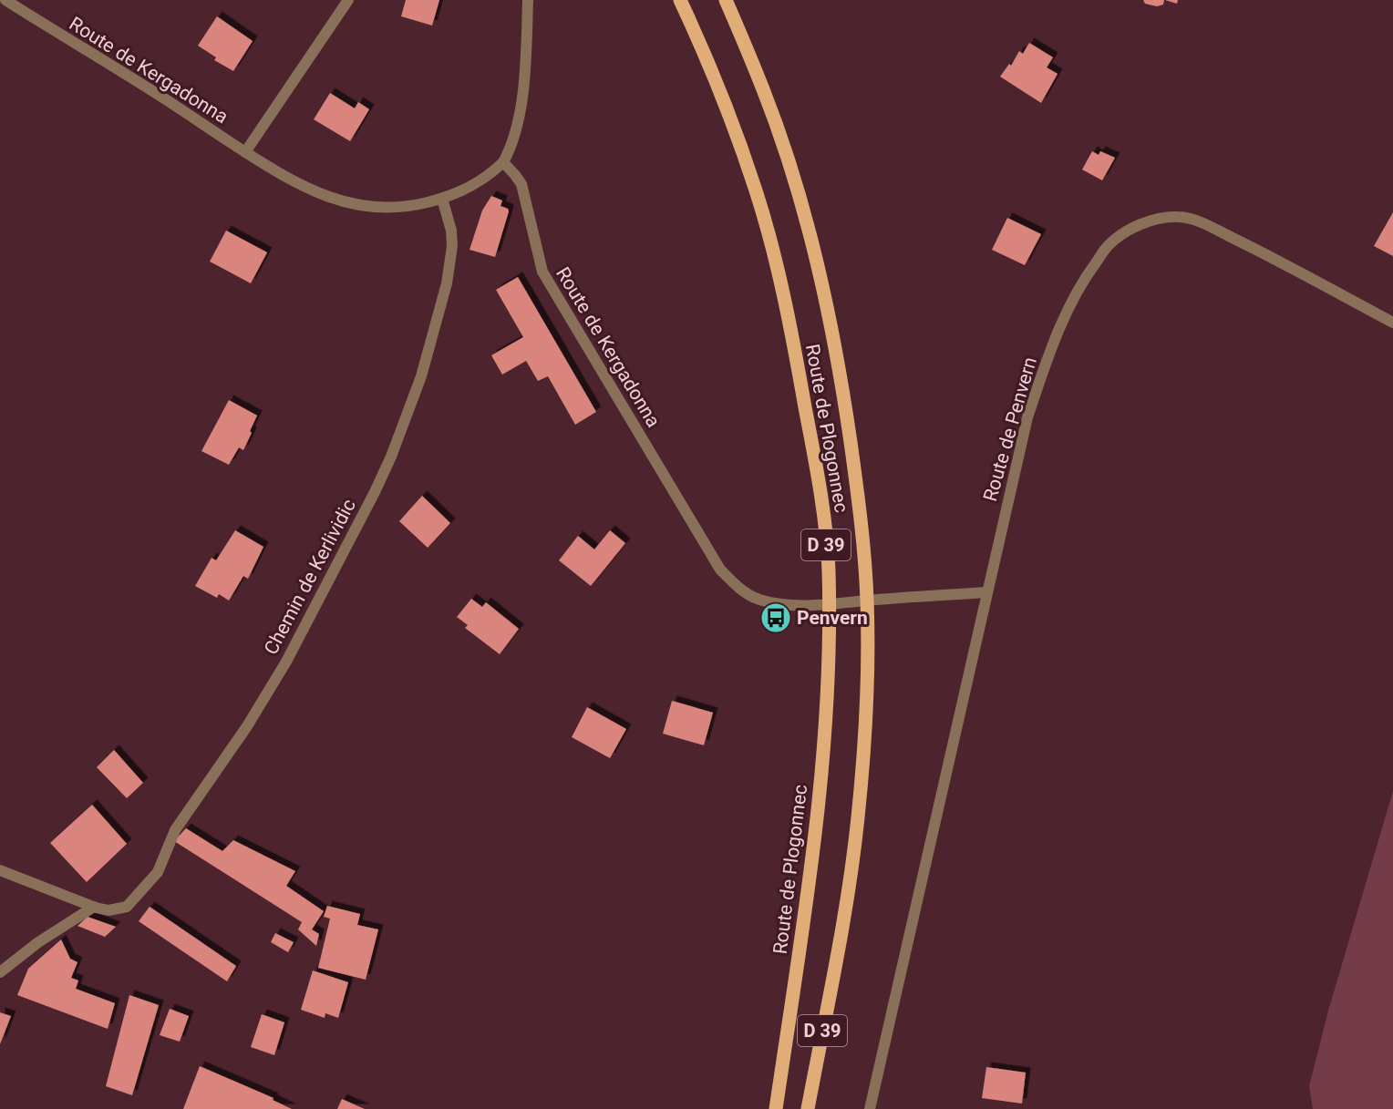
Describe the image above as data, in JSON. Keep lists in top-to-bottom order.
{
  "streets": {
    "main road": ["Route de Plogonnec", "D 39"],
    "street": ["Route de Kergadonna", "Route de Penvern", "Chemin de Kerlividic"]
  },
  "crossings": [
    ["Route de Kergadonna", "Route de Plogonnec"],
    ["Route de Kergadonna", "Chemin de Kerlividic"]
  ],
  "places": {
    "bus stop": ["Penvern"]
  }
}
